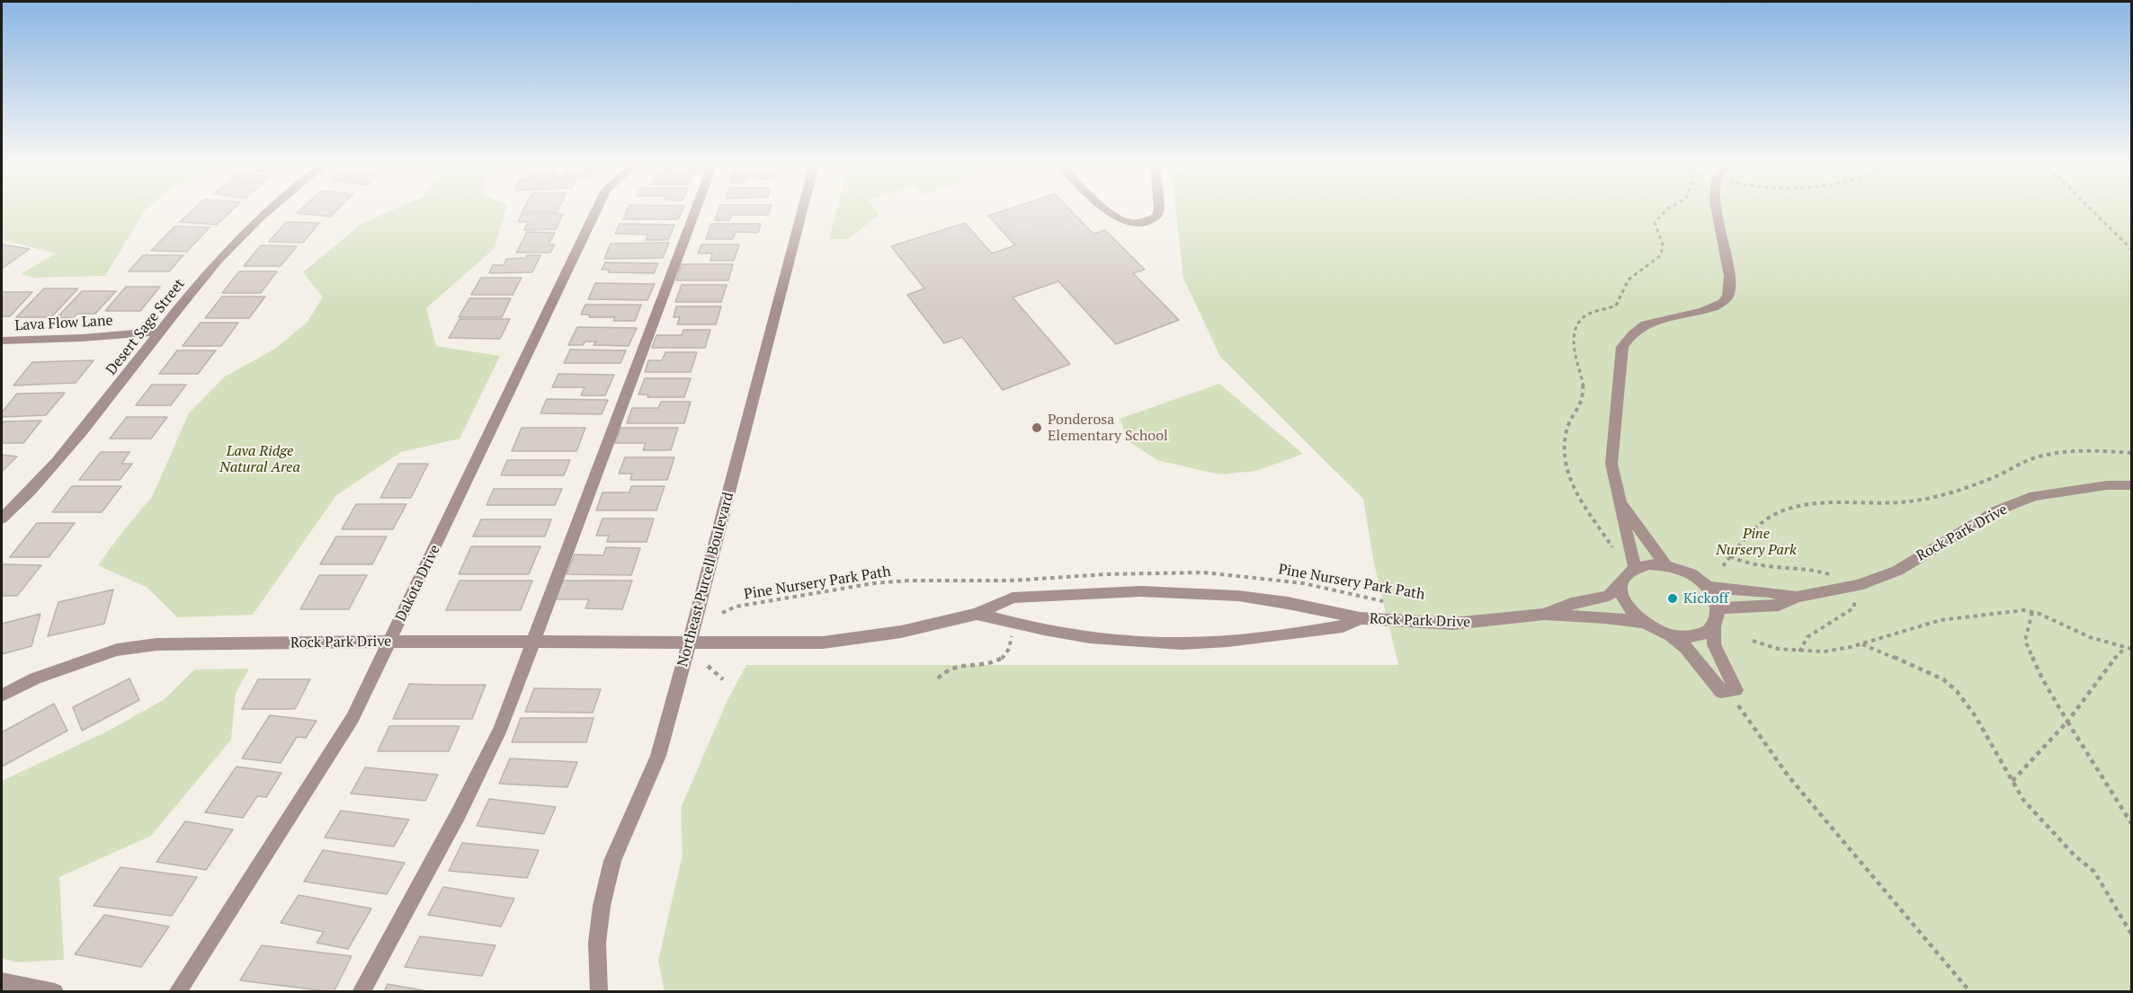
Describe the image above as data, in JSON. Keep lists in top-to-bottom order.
{
  "streets": {
    "street": [
      "Lava Flow Lane",
      "Desert Sage Street",
      "Rock Park Drive",
      "Northeast Purcell Boulevard",
      "Dakota Drive"
    ],
    "path": ["Pine Nursery Park Path"]
  },
  "crossings": [
    ["Lava Flow Lane", "Desert Sage Street"],
    ["Rock Park Drive", "Northeast Purcell Boulevard"],
    ["Rock Park Drive", "Dakota Drive"]
  ],
  "parks": ["Lava Ridge Natural Area", "Pine Nursery Park"],
  "places": ["Ponderosa Elementary School", "Kickoff"]
}
